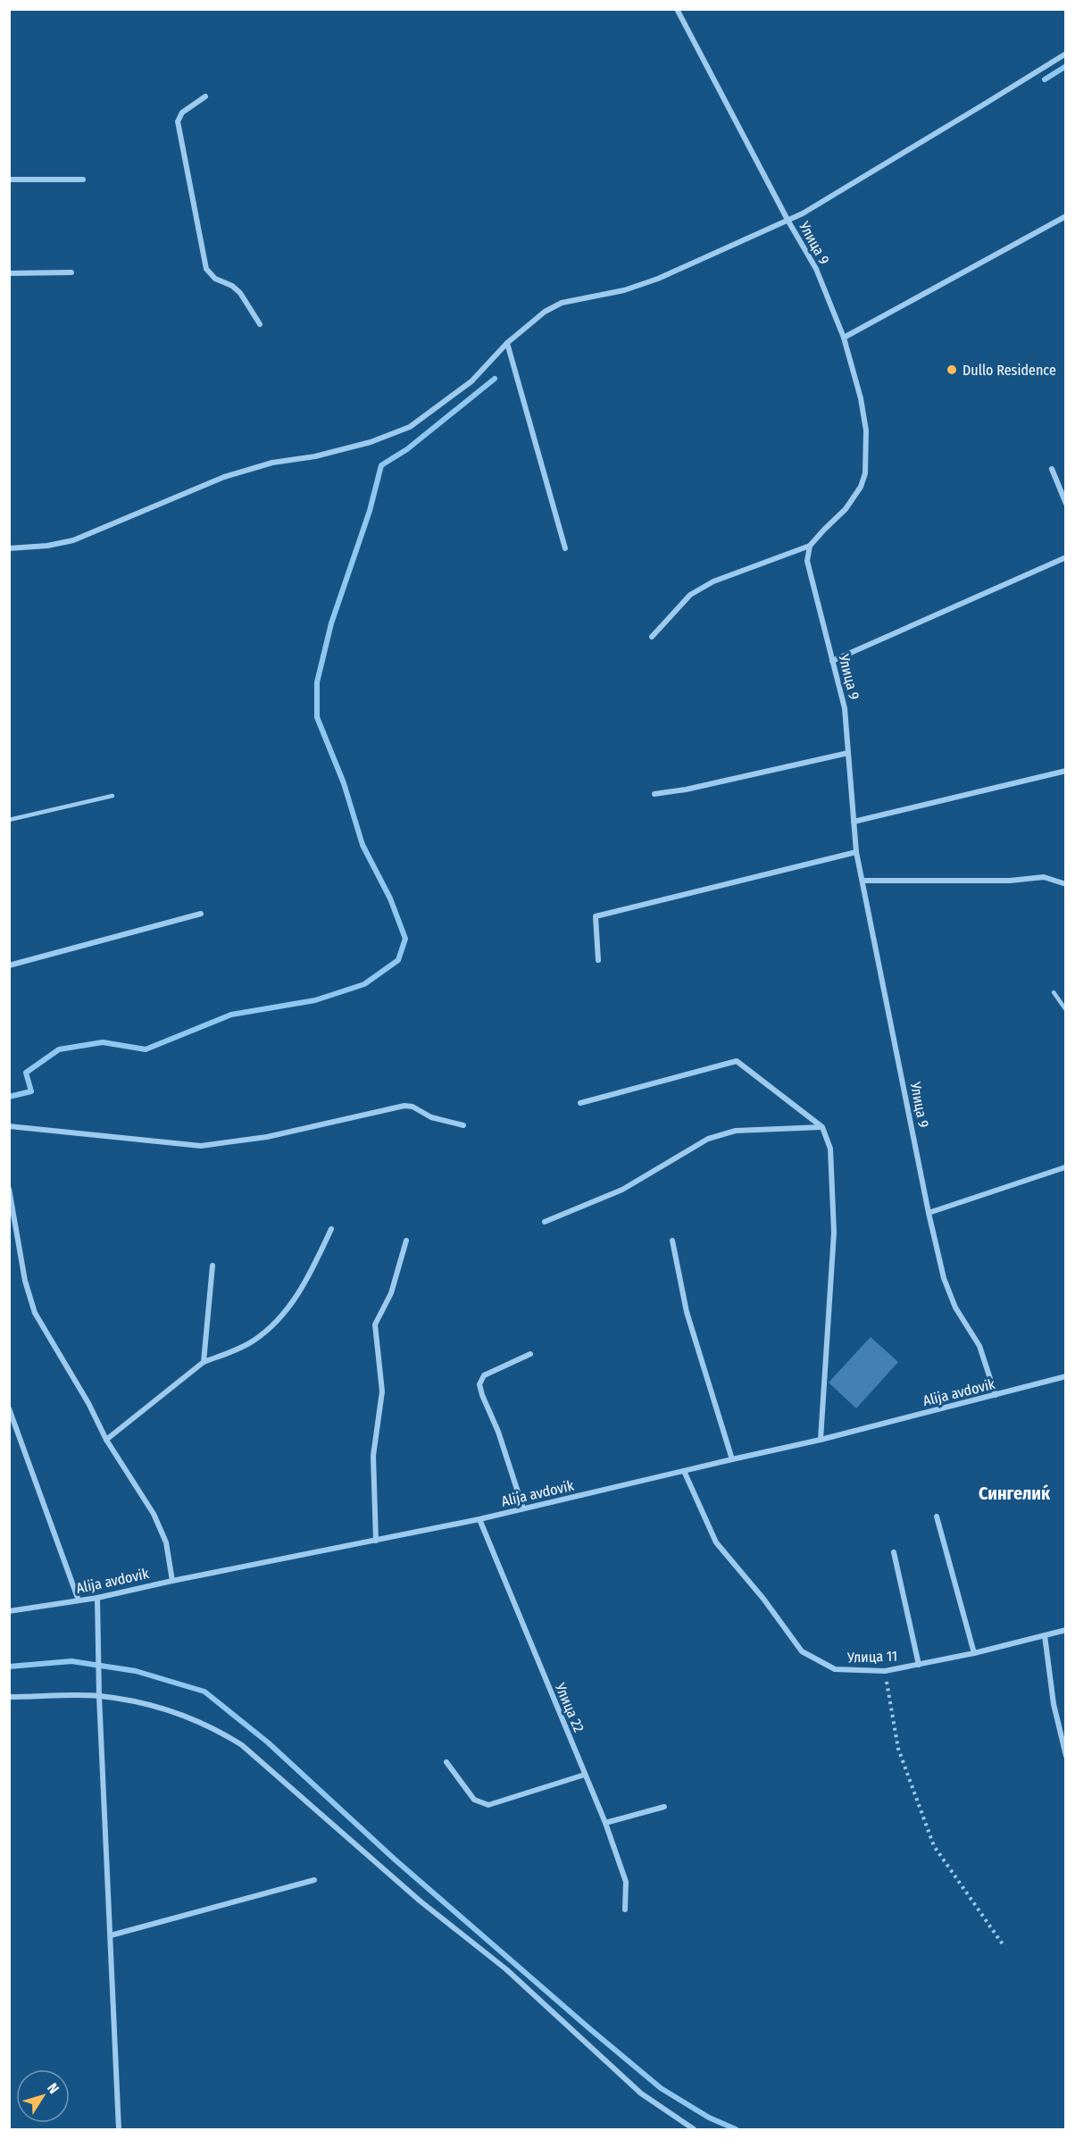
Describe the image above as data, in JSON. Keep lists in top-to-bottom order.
{
  "streets": {
    "street": [
      "Улица 9",
      "Alija avdovik",
      "Улица 11",
      "Улица 22"
    ]
  },
  "crossings": [
    ["Улица 9", "Alija avdovik"],
    ["Alija avdovik", "Улица 11"],
    ["Alija avdovik", "Улица 22"]
  ],
  "districts": ["Сингелиќ"],
  "places": ["Dullo Residence"],
  "north": "top right"
}
